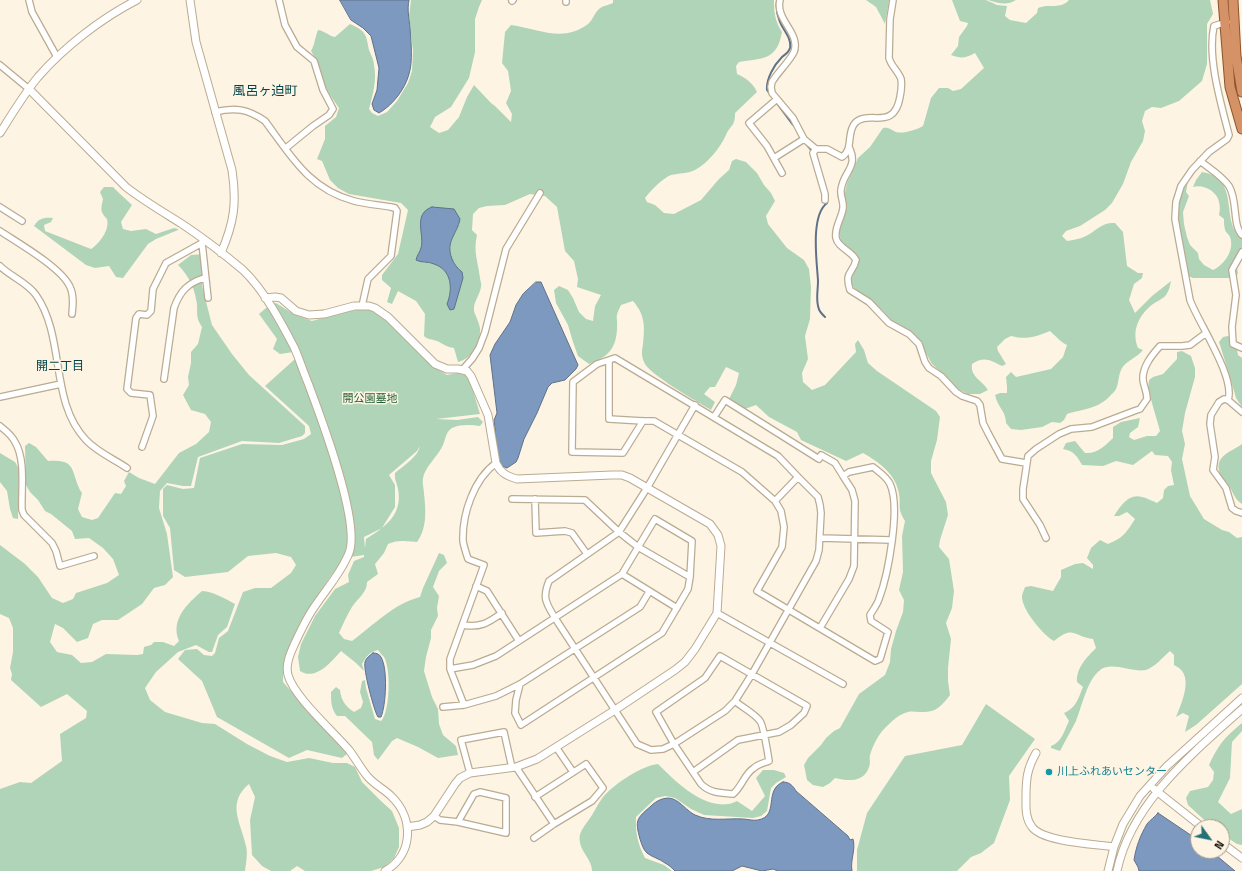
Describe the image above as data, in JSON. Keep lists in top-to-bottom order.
{
  "districts": ["風呂ヶ迫町", "開二丁目"],
  "parks": ["開公園墓地"],
  "places": ["川上ふれあいセンター"],
  "north": "bottom right"
}
